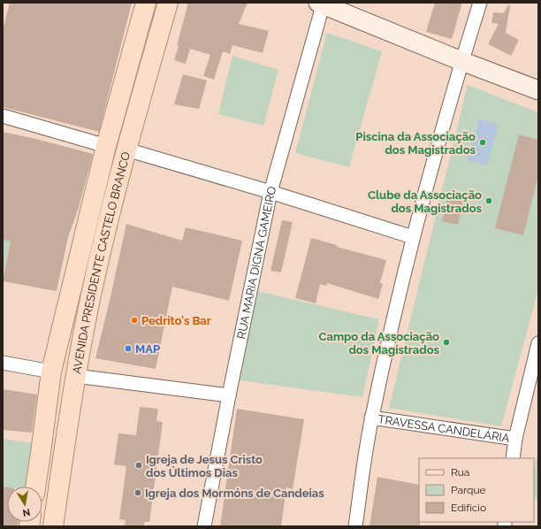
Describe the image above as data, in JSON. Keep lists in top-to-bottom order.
{
  "streets": {
    "main road": ["AVENIDA PRESIDENTE CASTELO BRANCO"],
    "street": ["RUA MARIA DIGNA GAMEIRO", "TRAVESSA CANDELÁRIA"]
  },
  "places": [
    "Piscina da Associação dos Magistrados",
    "Clube da Associação dos Magistrados",
    "Pedrito's Bar",
    "Campo da Associação dos Magistrados",
    "MAP",
    "Igreja de Jesus Cristo dos Últimos Dias",
    "Igreja dos Mormóns de Candeias"
  ],
  "legend": ["Rua", "Parque", "Edifício"],
  "north": "bottom"
}
